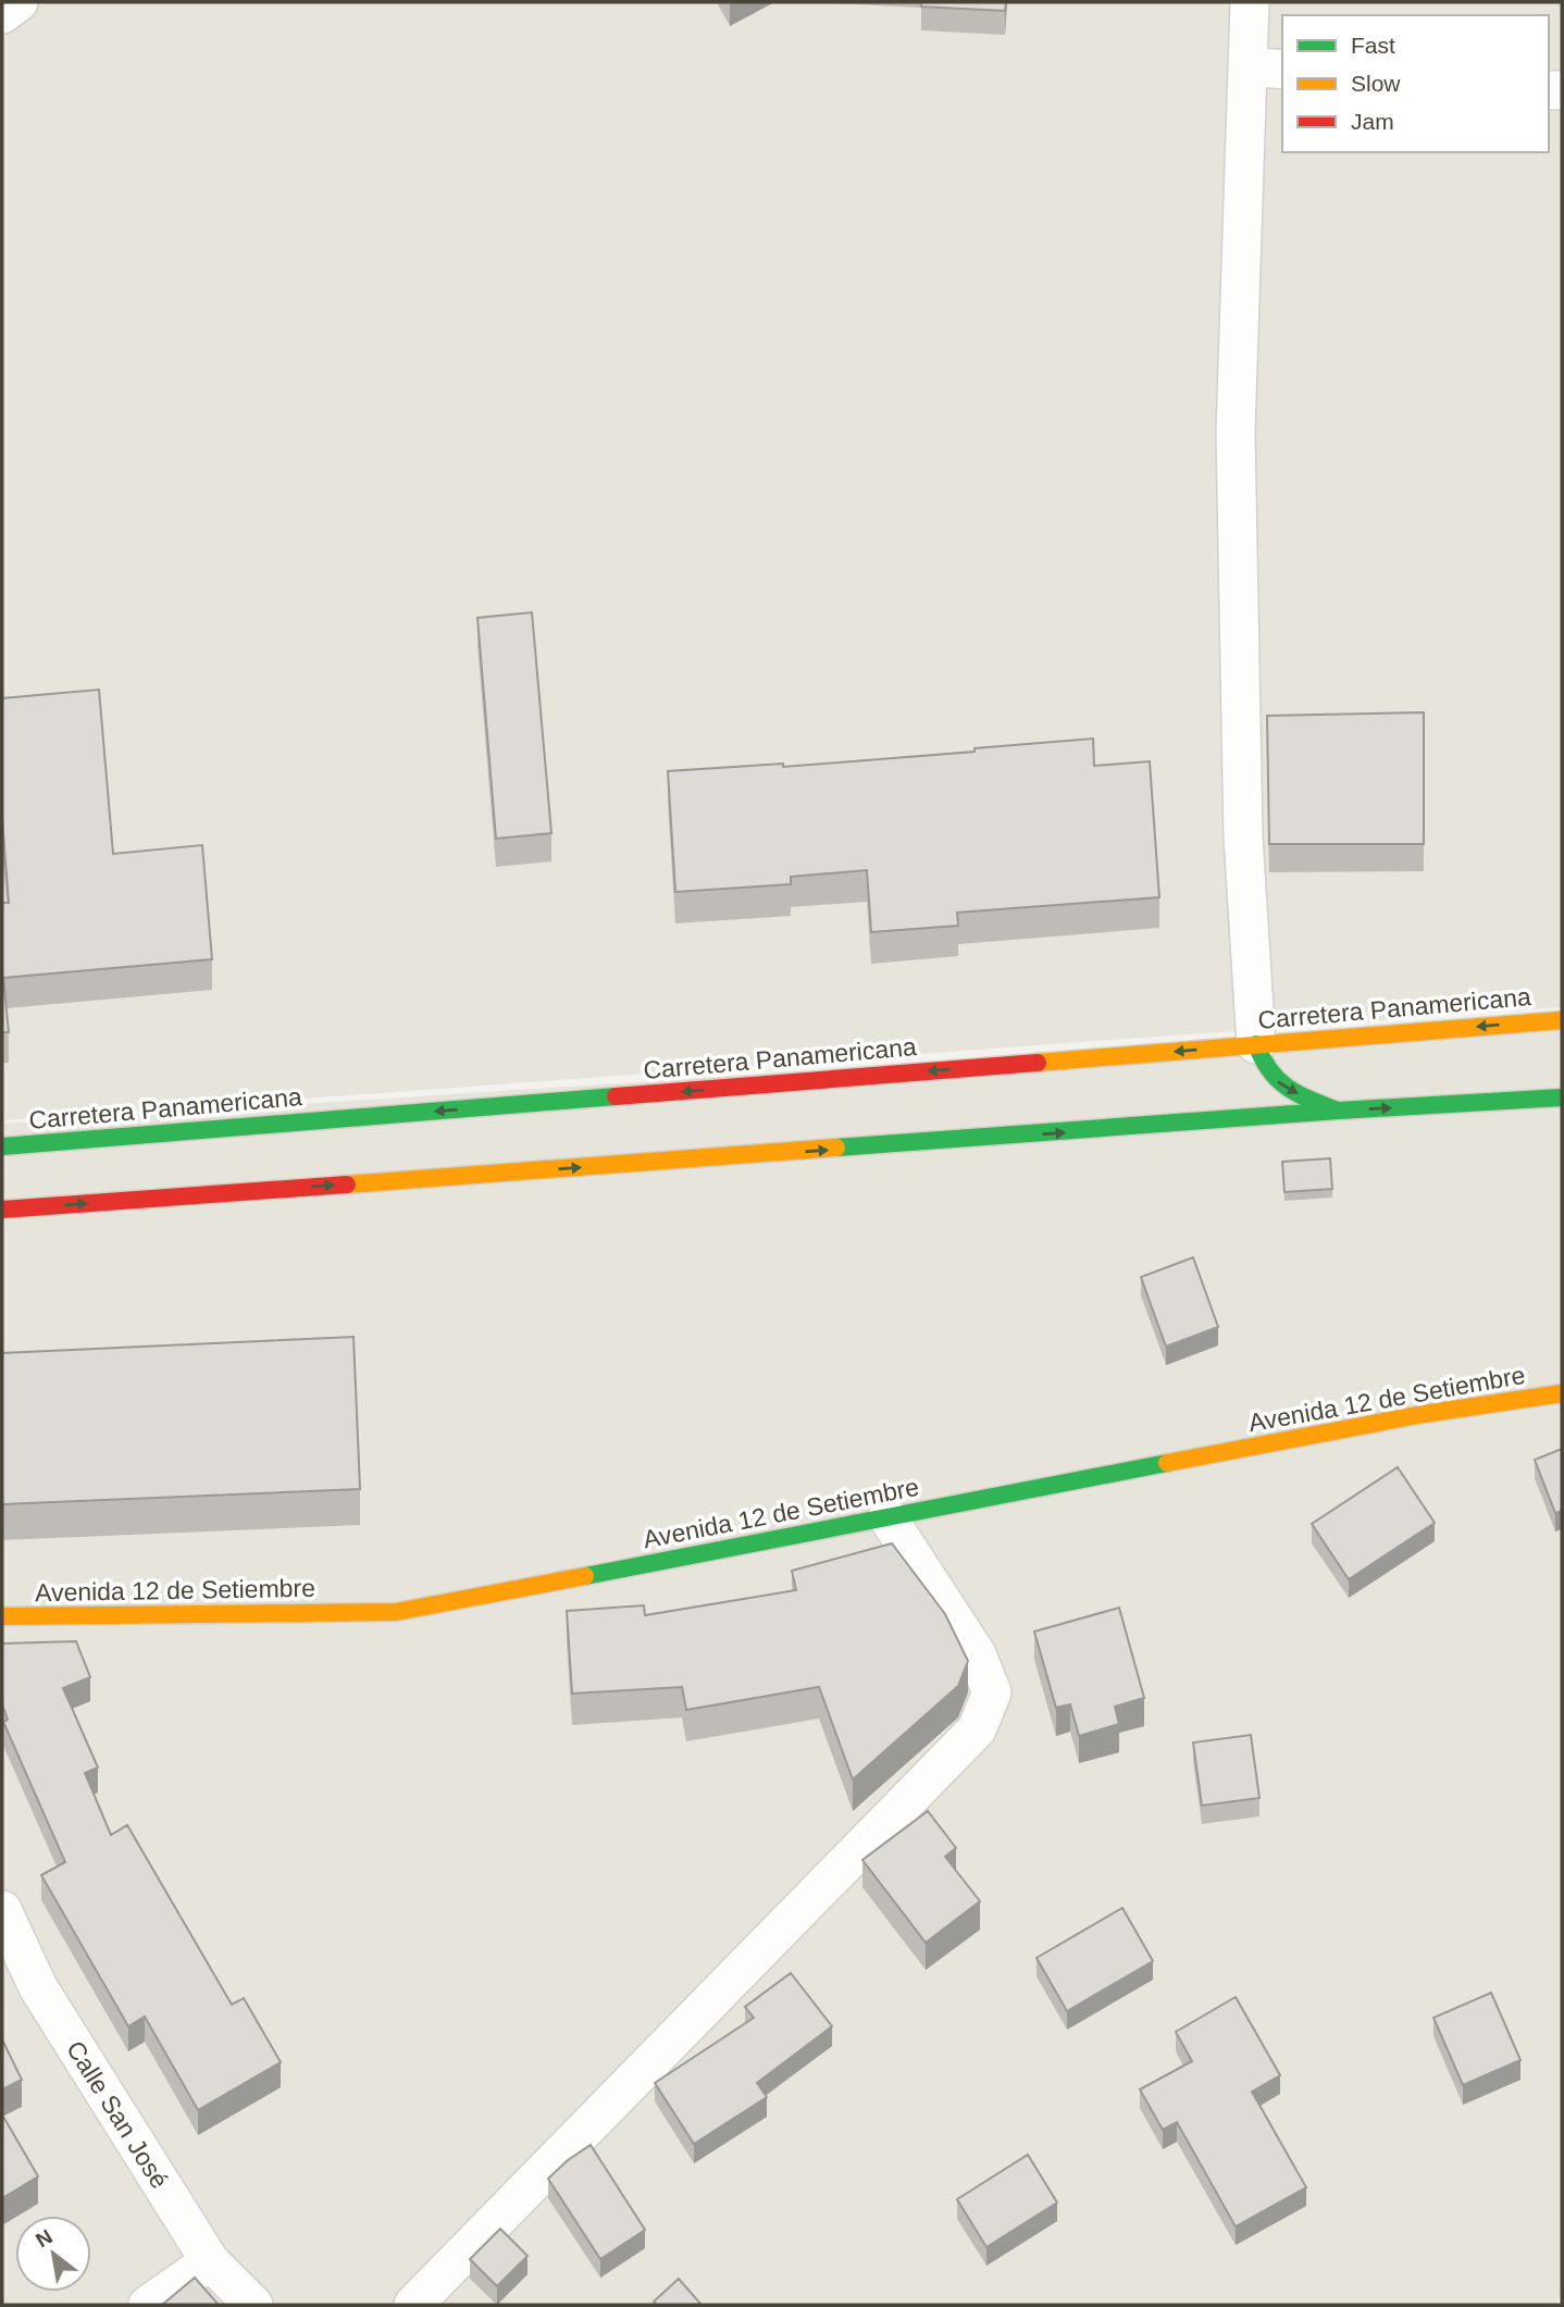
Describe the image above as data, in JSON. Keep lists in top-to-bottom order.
{
  "streets": {
    "main road": ["Carretera Panamericana", "Avenida 12 de Setiembre"],
    "street": ["Calle San José"]
  },
  "legend": ["Fast", "Slow", "Jam"],
  "north": "top left"
}
